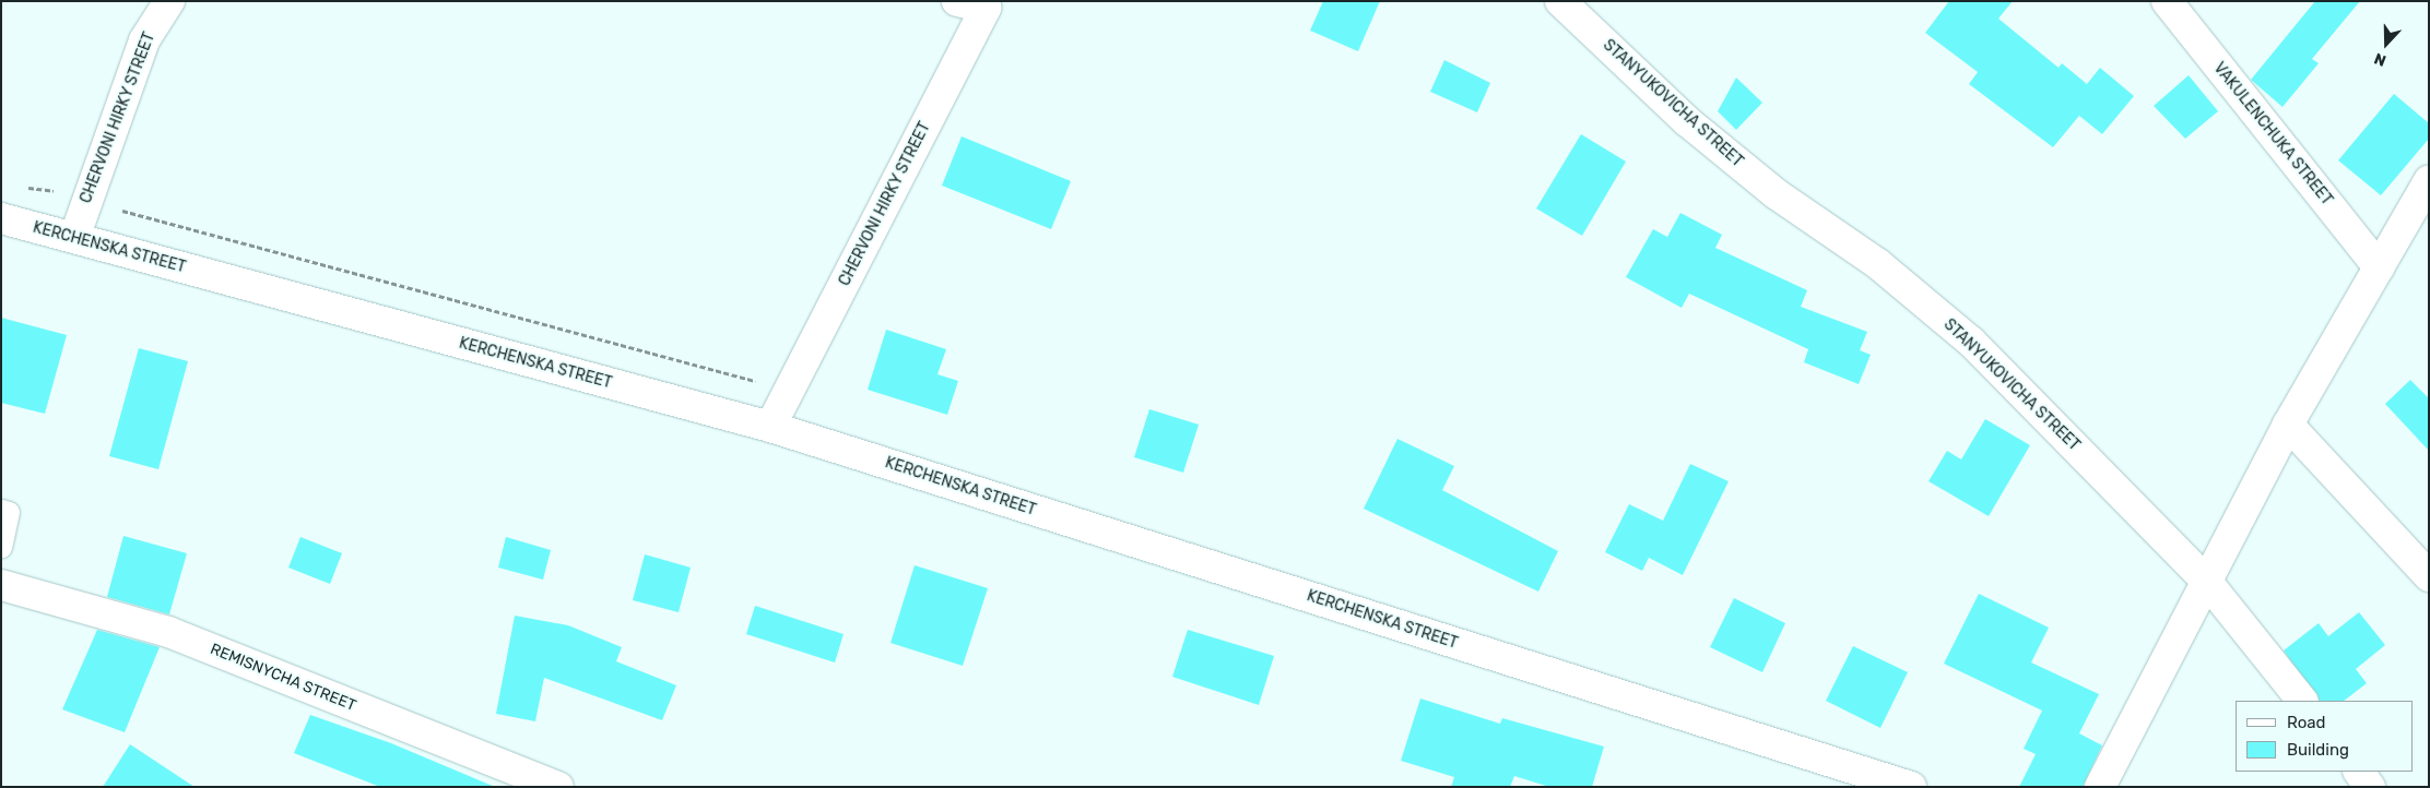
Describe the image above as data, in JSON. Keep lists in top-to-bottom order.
{
  "streets": {
    "street": [
      "STANYUKOVICHA STREET",
      "CHERVONI HIRKY STREET",
      "VAKULENCHUKA STREET",
      "KERCHENSKA STREET",
      "REMISNYCHA STREET"
    ]
  },
  "crossings": [
    ["CHERVONI HIRKY STREET", "KERCHENSKA STREET"]
  ],
  "legend": ["Road", "Building"],
  "north": "bottom"
}
